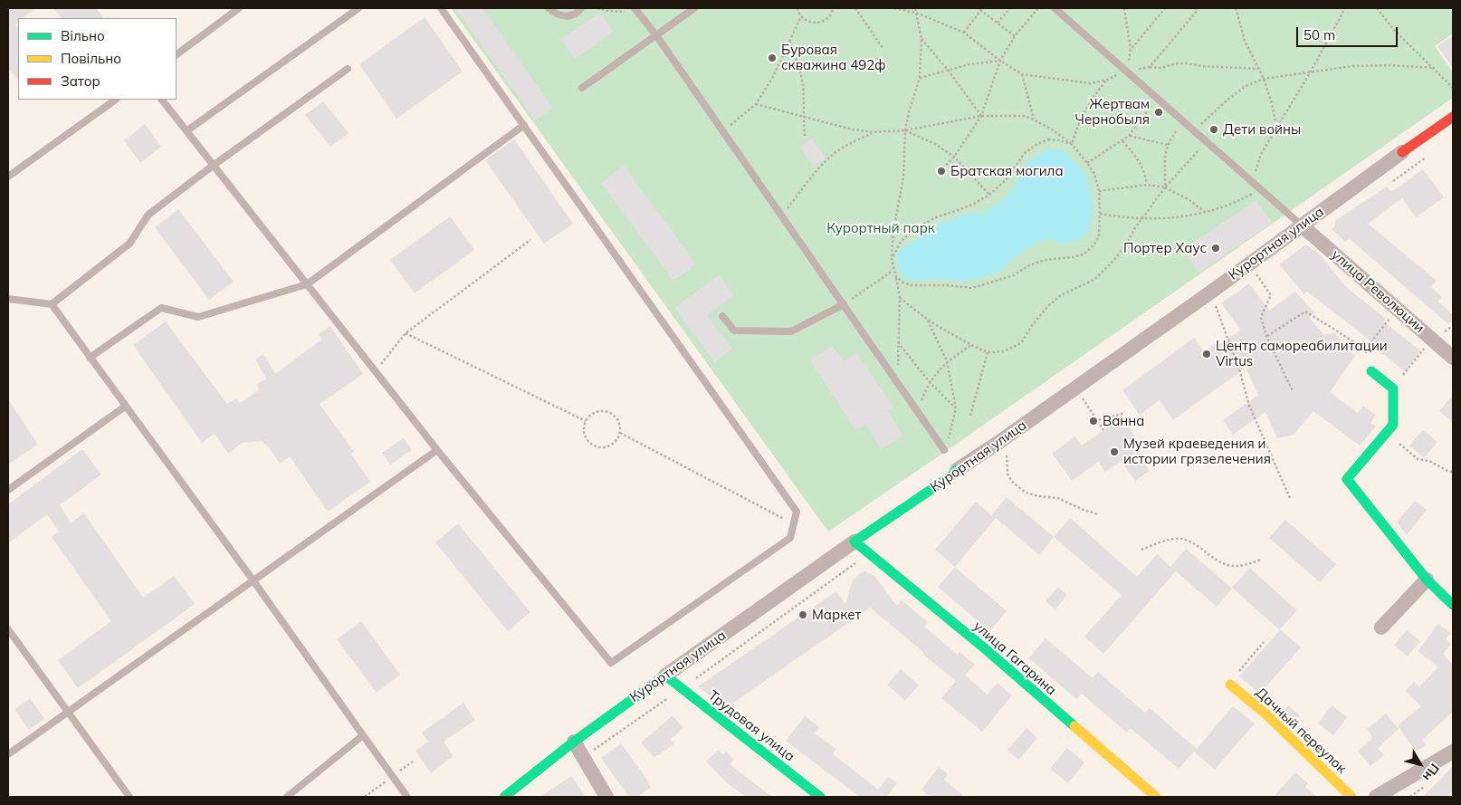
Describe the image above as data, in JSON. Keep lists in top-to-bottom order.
{
  "streets": {
    "street": [
      "Курортная улица",
      "улица Революции",
      "улица Гагарина",
      "Трудовая улица",
      "Дачный переулок"
    ]
  },
  "crossings": [
    ["Курортная улица", "улица Революции"],
    ["Курортная улица", "улица Гагарина"],
    ["Курортная улица", "Трудовая улица"]
  ],
  "parks": ["Курортный парк"],
  "places": [
    "Буровая скважина 492ф",
    "Жертвам Чернобыля",
    "Дети войны",
    "Братская могила",
    "Портер Хаус",
    "Центр самореабилитации Virtus",
    "Ванна",
    "Музей краеведения и истории грязелечения",
    "Маркет"
  ],
  "legend": ["Вільно", "Повільно", "Затор"],
  "scale_bar": "50 m",
  "north": "bottom right"
}
